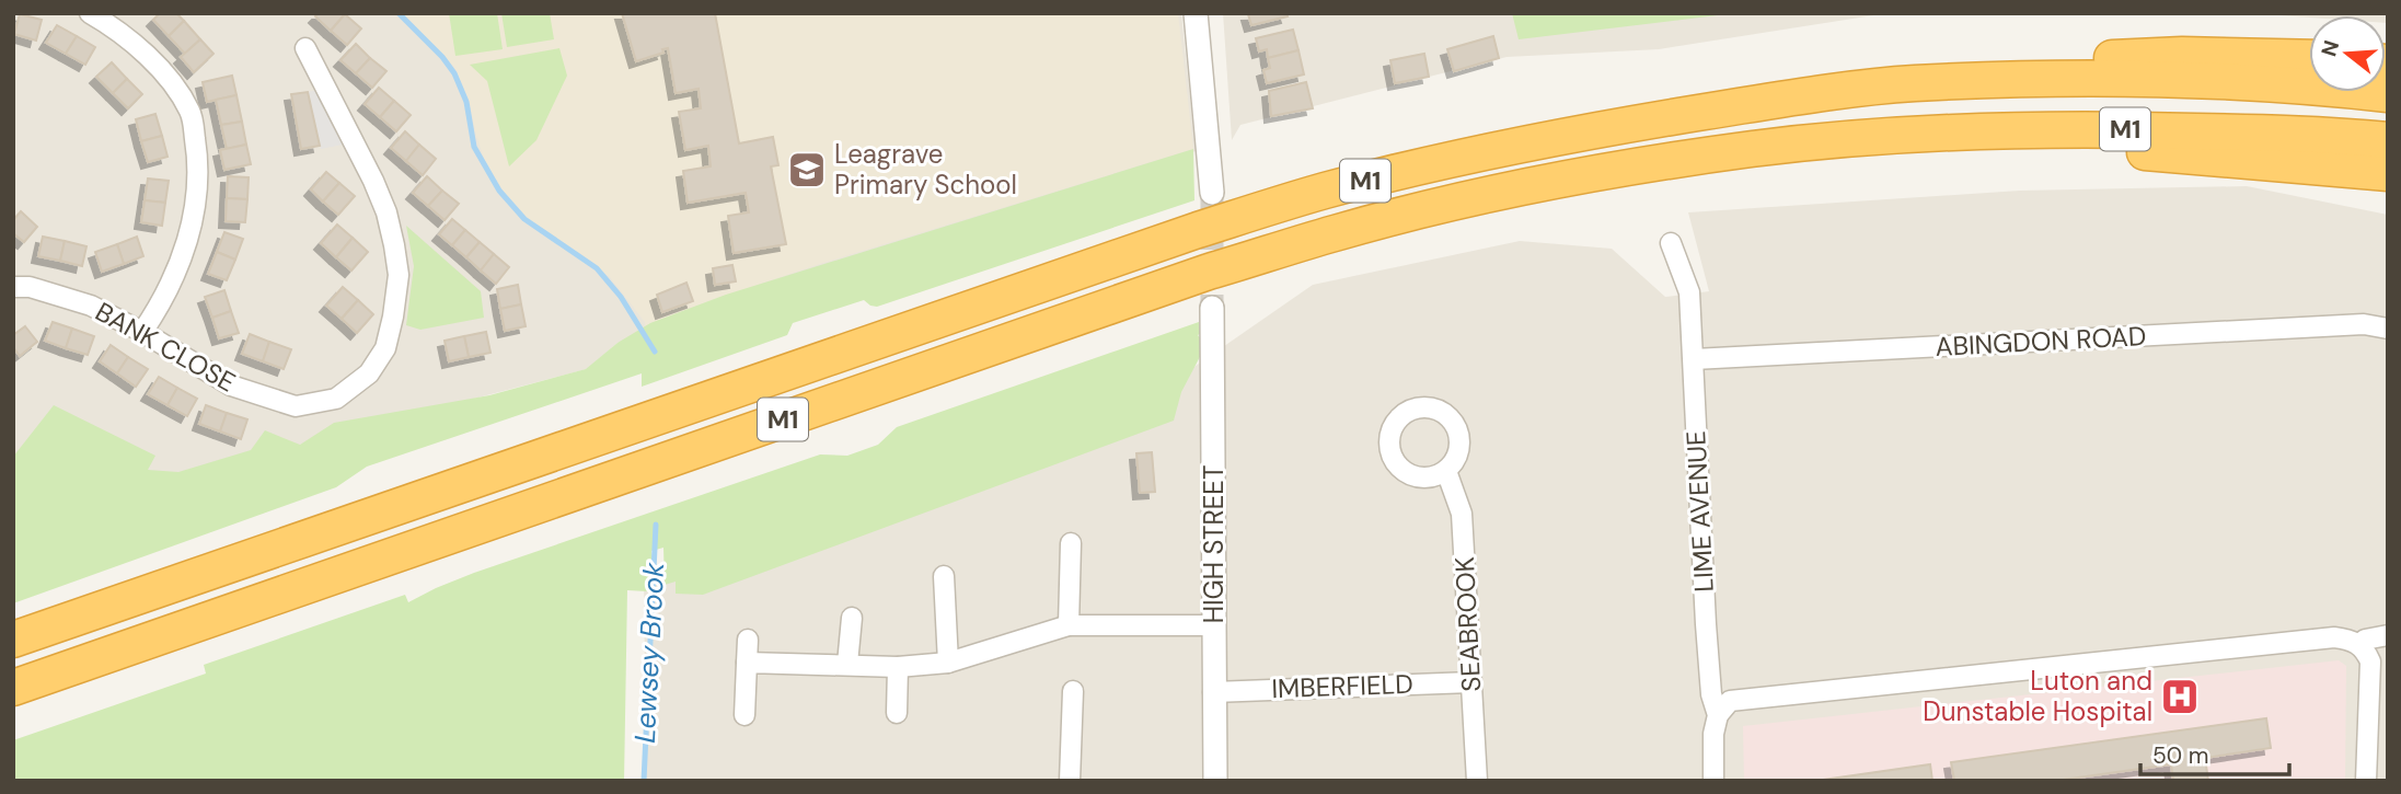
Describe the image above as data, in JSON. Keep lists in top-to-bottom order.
{
  "streets": {
    "highway": ["M1"],
    "street": [
      "ABINGDON ROAD",
      "BANK CLOSE",
      "LIME AVENUE",
      "HIGH STREET",
      "SEABROOK",
      "IMBERFIELD"
    ]
  },
  "crossings": [
    ["ABINGDON ROAD", "LIME AVENUE"],
    ["HIGH STREET", "IMBERFIELD"],
    ["SEABROOK", "IMBERFIELD"]
  ],
  "water": ["Lewsey Brook"],
  "places": {
    "school or university": ["Leagrave Primary School"],
    "hospital": ["Luton and Dunstable Hospital"]
  },
  "scale_bar": "50 m",
  "north": "left"
}
